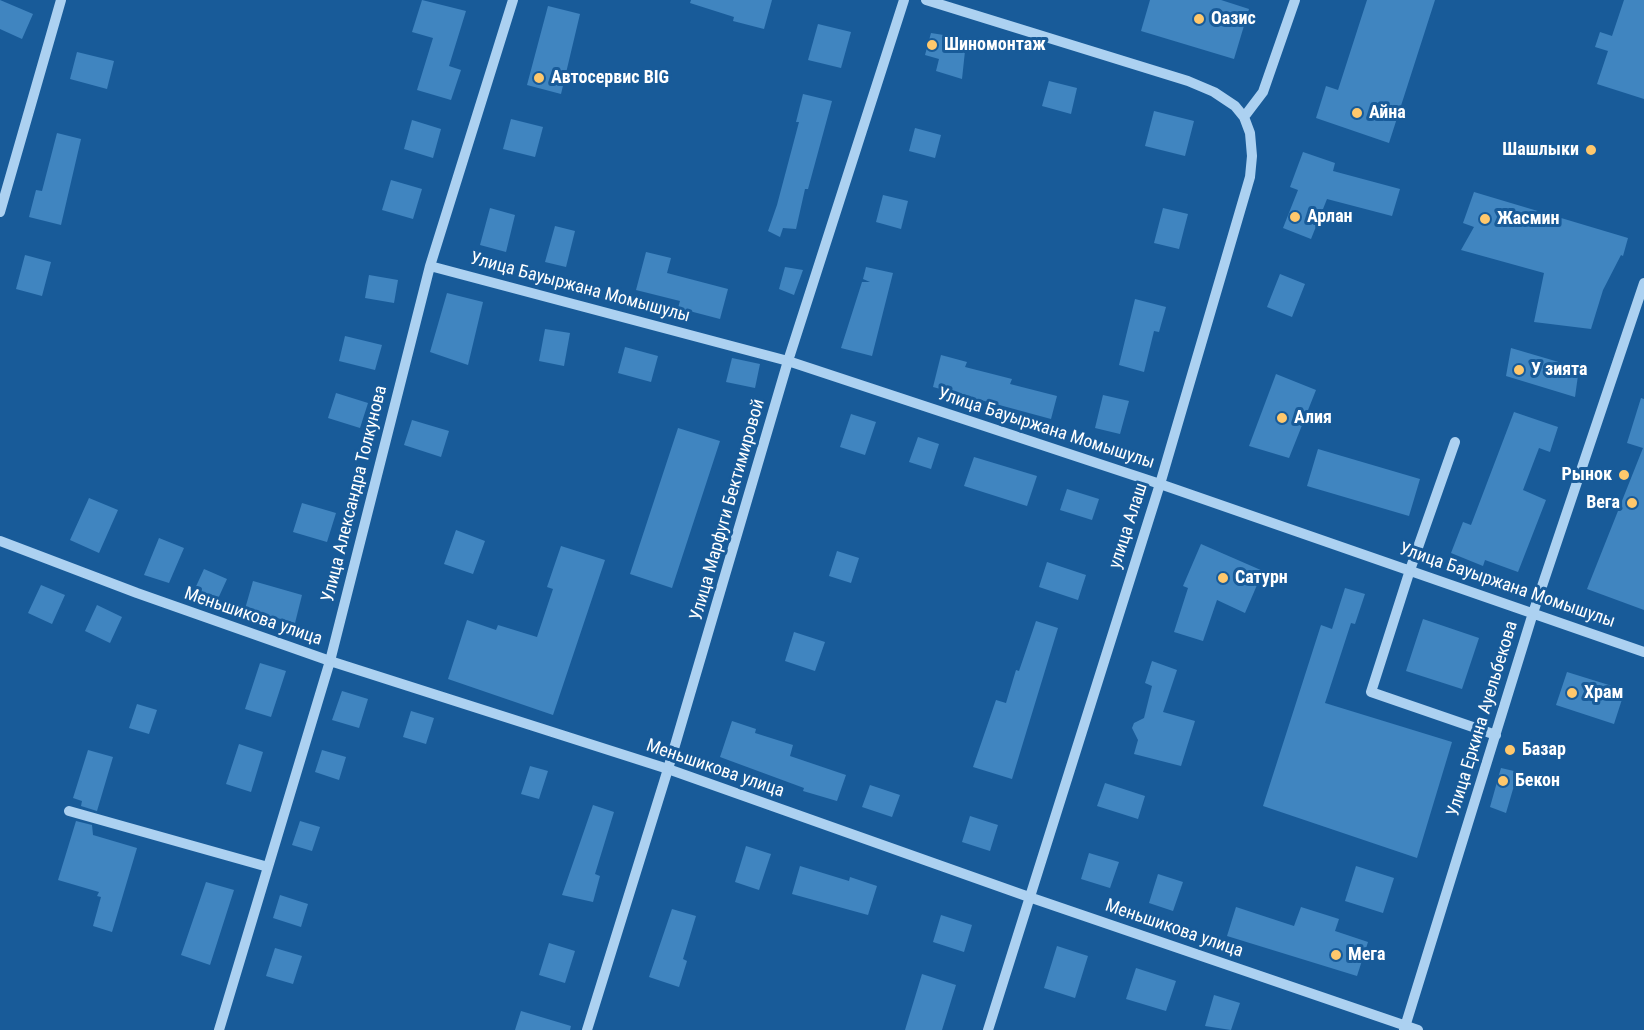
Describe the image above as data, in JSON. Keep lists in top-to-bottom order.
{
  "streets": {
    "street": [
      "Улица Бауыржана Момышулы",
      "Улица Александра Толкунова",
      "Улица Марфуги Бектимировой",
      "улица Алаш",
      "Меньшикова улица",
      "Улица Еркина Ауельбекова"
    ]
  },
  "crossings": [
    ["Улица Бауыржана Момышулы", "Улица Александра Толкунова"],
    ["Улица Бауыржана Момышулы", "Улица Марфуги Бектимировой"],
    ["Улица Бауыржана Момышулы", "улица Алаш"],
    ["Улица Бауыржана Момышулы", "Улица Еркина Ауельбекова"],
    ["Улица Александра Толкунова", "Меньшикова улица"],
    ["Улица Марфуги Бектимировой", "Меньшикова улица"],
    ["улица Алаш", "Меньшикова улица"],
    ["Меньшикова улица", "Улица Еркина Ауельбекова"]
  ],
  "places": [
    "Оазис",
    "Шиномонтаж",
    "Автосервис BIG",
    "Айна",
    "Шашлыки",
    "Арлан",
    "Жасмин",
    "У зията",
    "Алия",
    "Рынок",
    "Вега",
    "Сатурн",
    "Храм",
    "Базар",
    "Бекон",
    "Мега"
  ]
}
